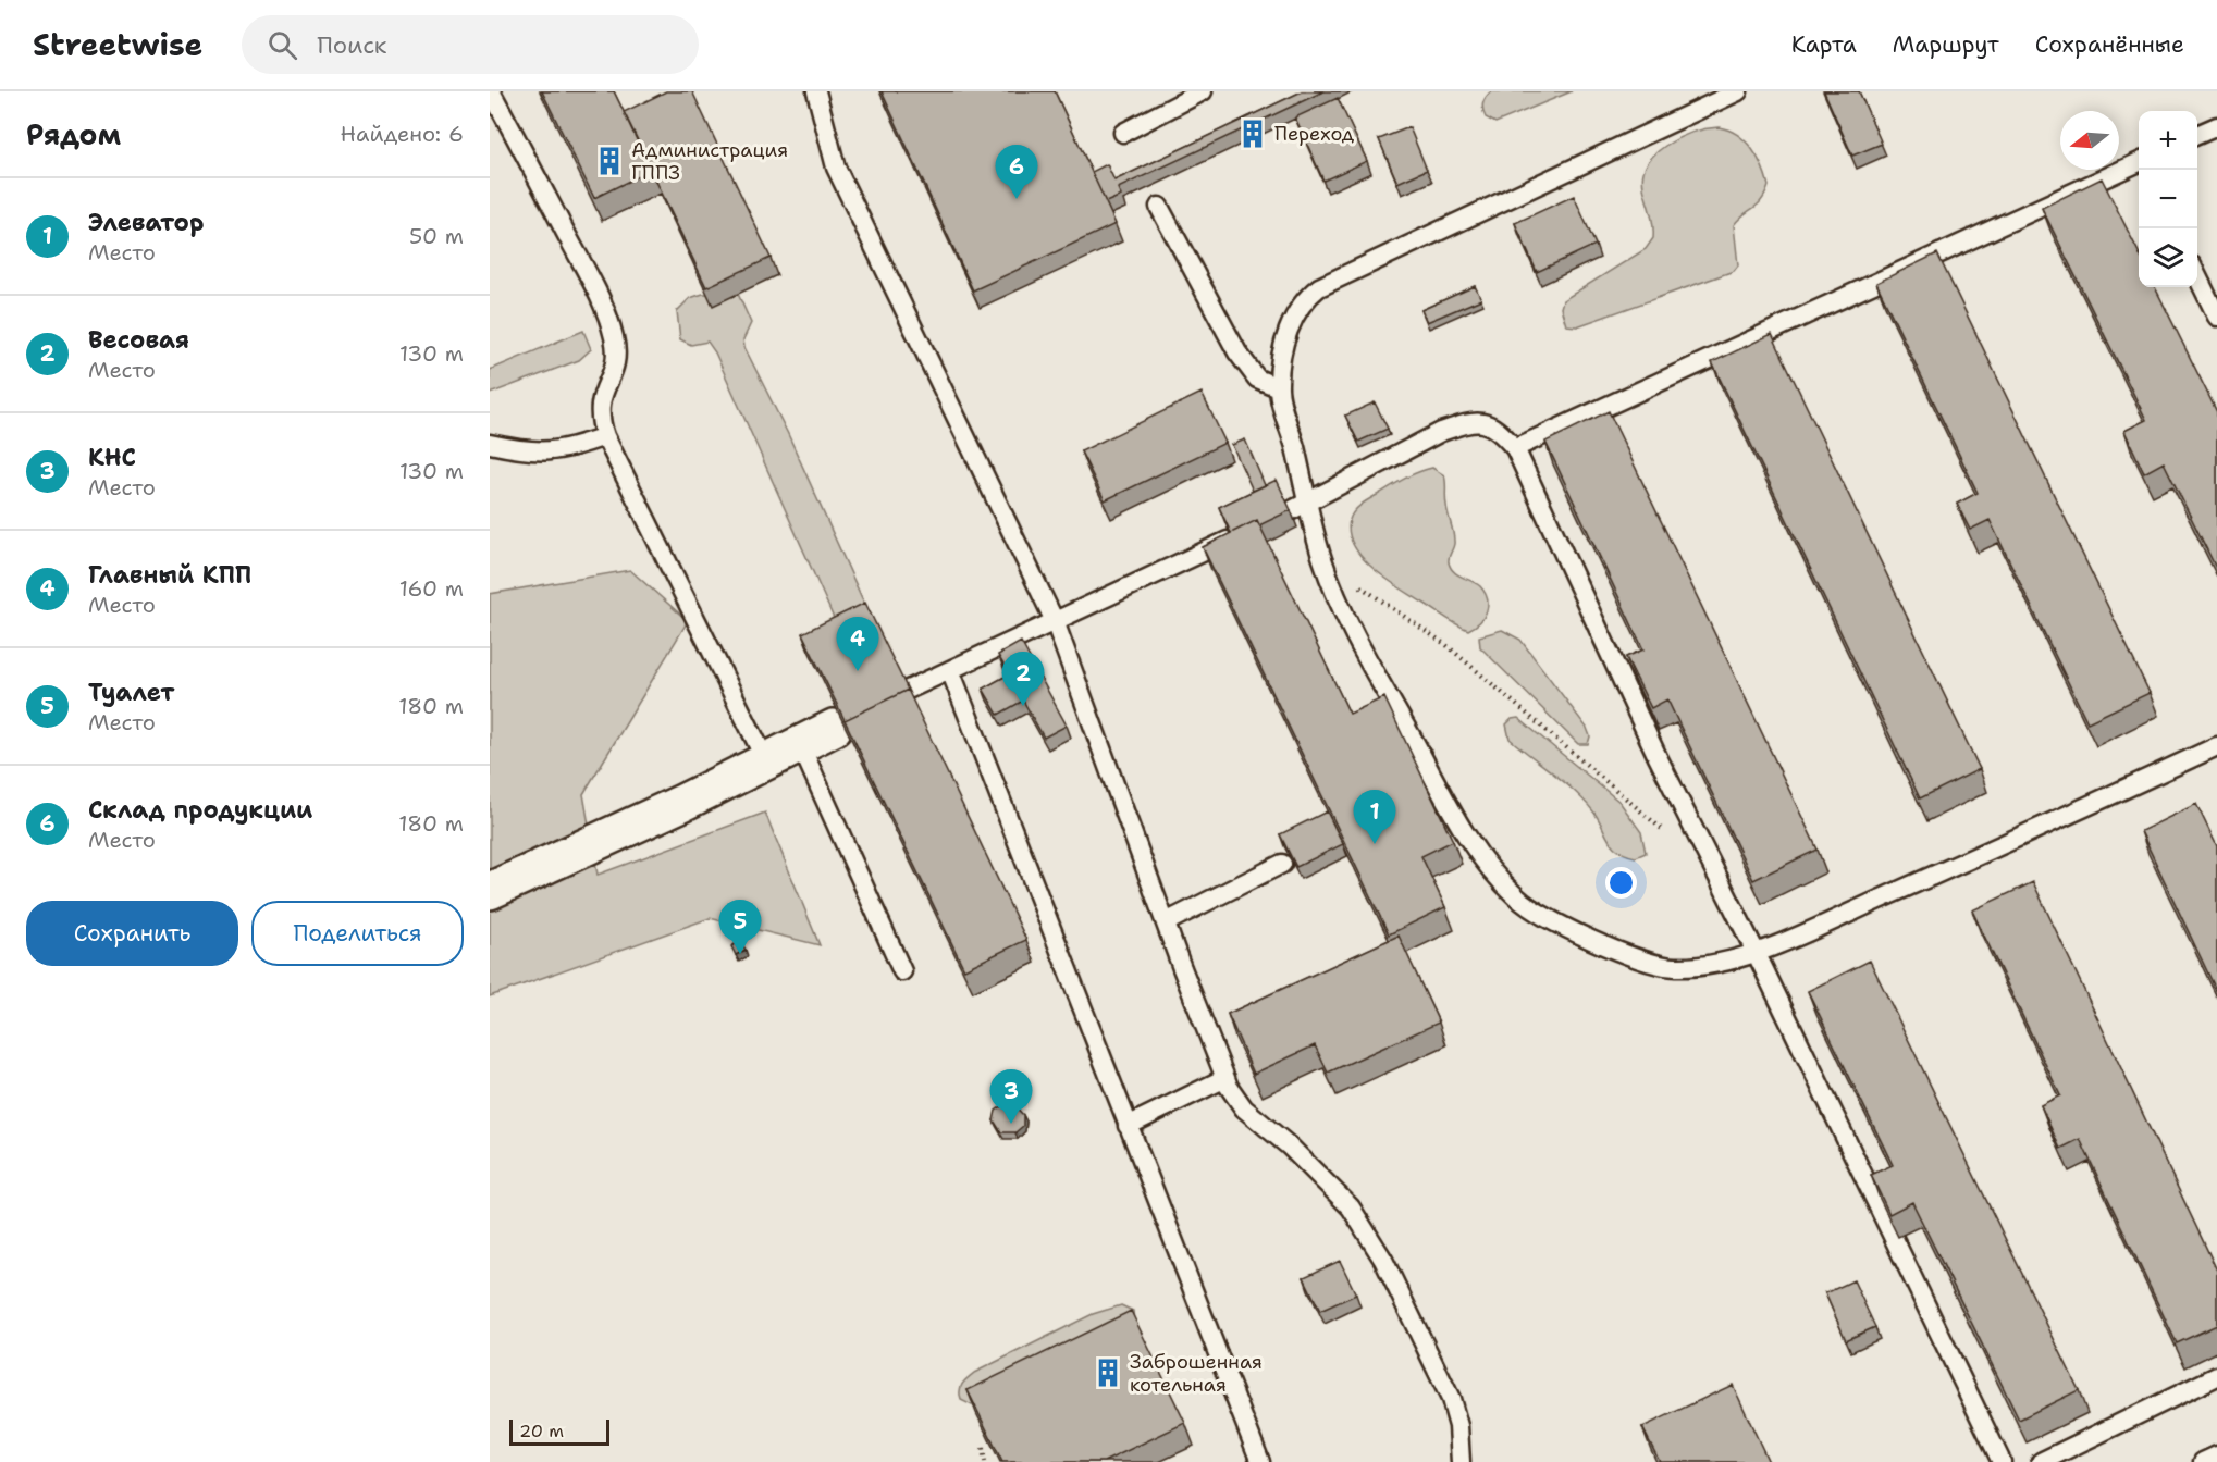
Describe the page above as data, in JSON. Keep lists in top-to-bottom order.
{
  "places": {
    "building": ["Переход", "Администрация ГППЗ", "Заброшенная котельная"]
  },
  "scale_bar": "20 m",
  "north": "left",
  "page": {
    "header": "Streetwise",
    "search": "Поиск",
    "nav": ["Карта", "Маршрут", "Сохранённые"],
    "heading": ["Рядом", "Найдено: 6"],
    "map_buttons": ["+", "−"],
    "pins": [
      "6",
      "4",
      "2",
      "1",
      "5",
      "3"
    ],
    "list": [
      {
        "mark": "1",
        "name": "Элеватор",
        "note": "Место",
        "value": "50 m"
      },
      {
        "mark": "2",
        "name": "Весовая",
        "note": "Место",
        "value": "130 m"
      },
      {
        "mark": "3",
        "name": "КНС",
        "note": "Место",
        "value": "130 m"
      },
      {
        "mark": "4",
        "name": "Главный КПП",
        "note": "Место",
        "value": "160 m"
      },
      {
        "mark": "5",
        "name": "Туалет",
        "note": "Место",
        "value": "180 m"
      },
      {
        "mark": "6",
        "name": "Склад продукции",
        "note": "Место",
        "value": "180 m"
      }
    ],
    "buttons": ["Сохранить", "Поделиться"],
    "scale": "20 m"
  }
}
